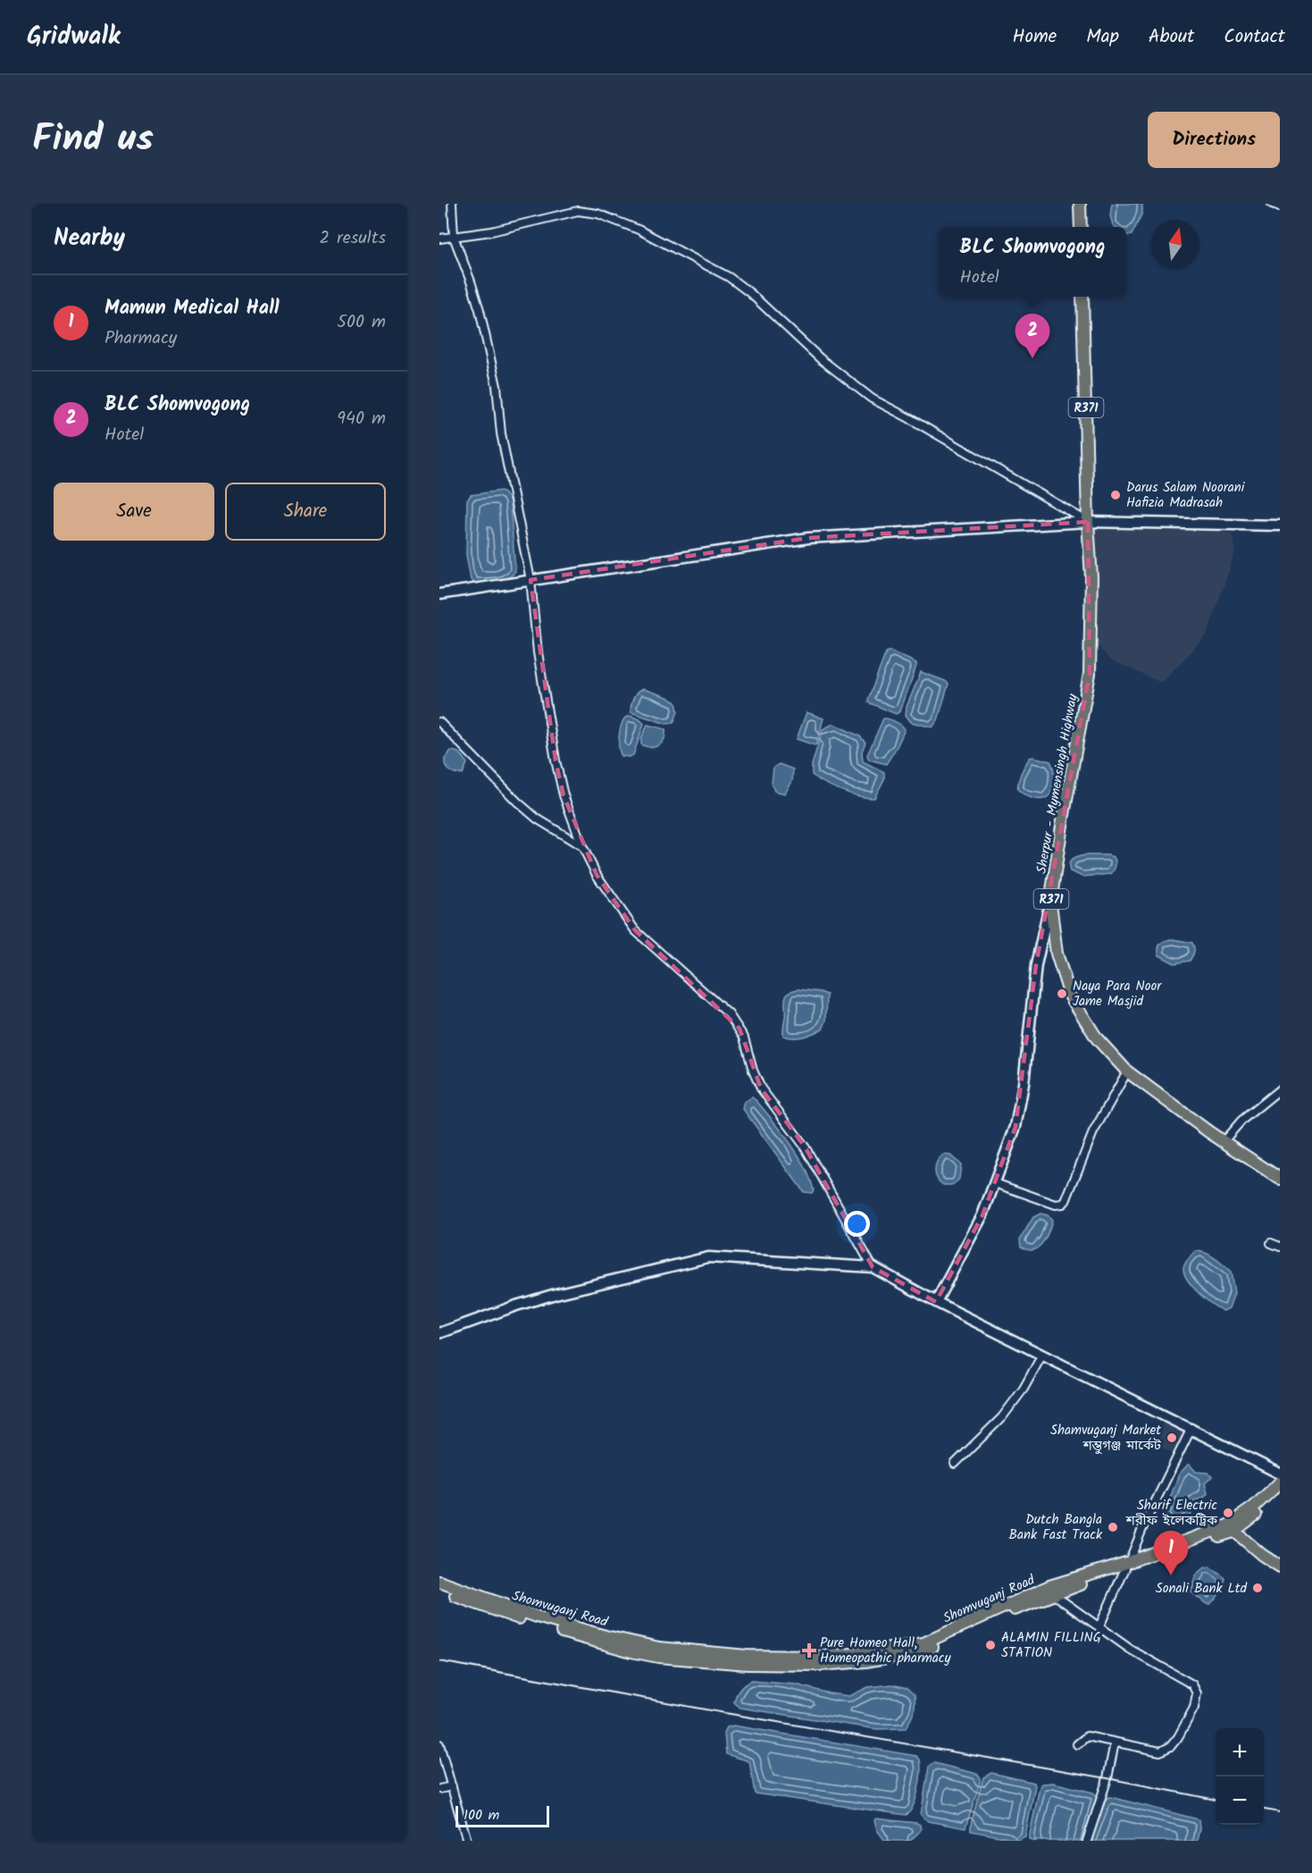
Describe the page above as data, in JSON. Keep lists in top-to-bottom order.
{
  "streets": {
    "main road": ["R371", "Sherpur - Mymensingh Highway", "Shomvuganj Road"]
  },
  "places": {
    "other": [
      "Darus Salam Noorani Hafizia Madrasah",
      "Naya Para Noor Jame Masjid",
      "Shamvuganj Market শম্ভুগঞ্জ মার্কেট",
      "Sharif Electric শরীফ ইলেকট্রিক",
      "Dutch Bangla Bank Fast Track",
      "Sonali Bank Ltd",
      "ALAMIN FILLING STATION"
    ],
    "health": ["Pure Homeo Hall, Homeopathic pharmacy"]
  },
  "scale_bar": "100 m",
  "north": "top",
  "page": {
    "header": "Gridwalk",
    "nav": [
      "Home",
      "Map",
      "About",
      "Contact"
    ],
    "title": "Find us",
    "buttons": [
      "Directions",
      ["Save", "Share"]
    ],
    "heading": ["Nearby", "2 results"],
    "popup": ["BLC Shomvogong", "Hotel"],
    "list": [
      {
        "mark": "1",
        "name": "Mamun Medical Hall",
        "note": "Pharmacy",
        "value": "500 m"
      },
      {
        "mark": "2",
        "name": "BLC Shomvogong",
        "note": "Hotel",
        "value": "940 m"
      }
    ],
    "pins": ["2", "1"],
    "map_buttons": ["+", "−"],
    "scale": "100 m"
  }
}
